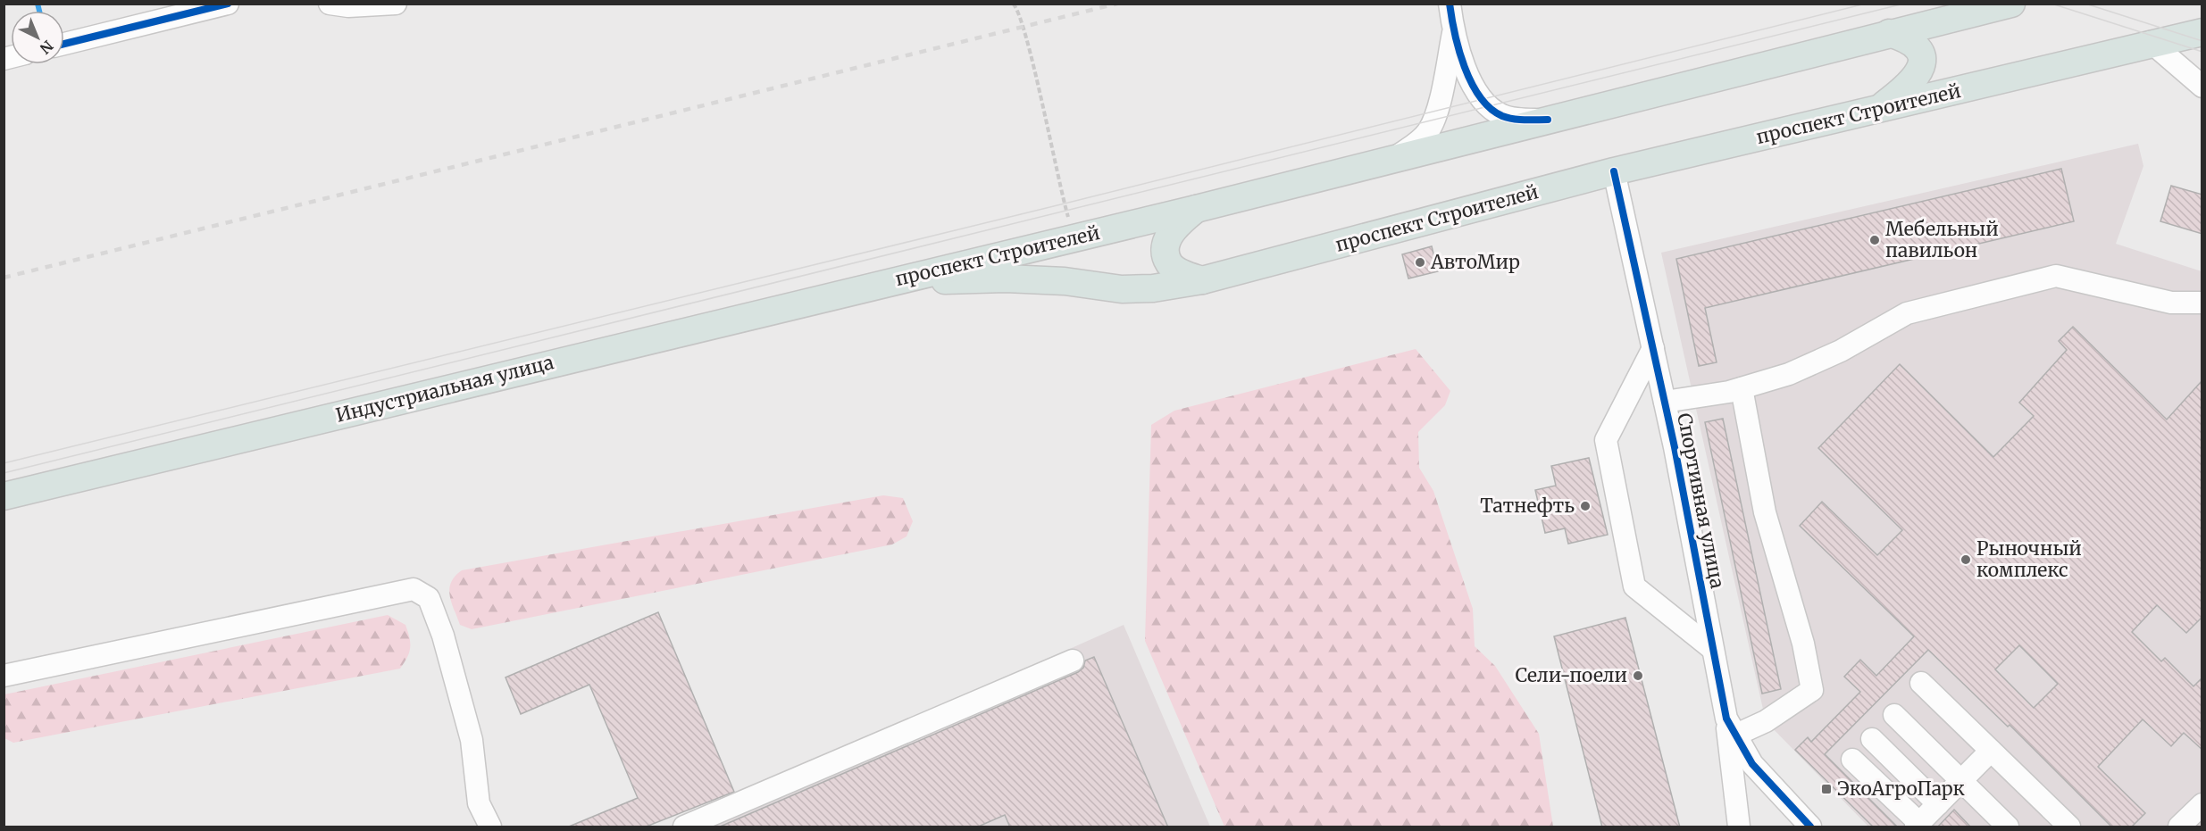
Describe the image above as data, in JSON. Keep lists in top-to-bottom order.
{
  "streets": {
    "main road": ["проспект Строителей", "Индустриальная улица"],
    "street": ["Спортивная улица"]
  },
  "crossings": [
    ["проспект Строителей", "Индустриальная улица"],
    ["проспект Строителей", "Спортивная улица"]
  ],
  "places": {
    "other": [
      "Мебельный павильон",
      "АвтоМир",
      "Татнефть",
      "Рыночный комплекс",
      "Сели-поели"
    ],
    "transit": ["ЭкоАгроПарк"]
  },
  "north": "bottom right"
}
